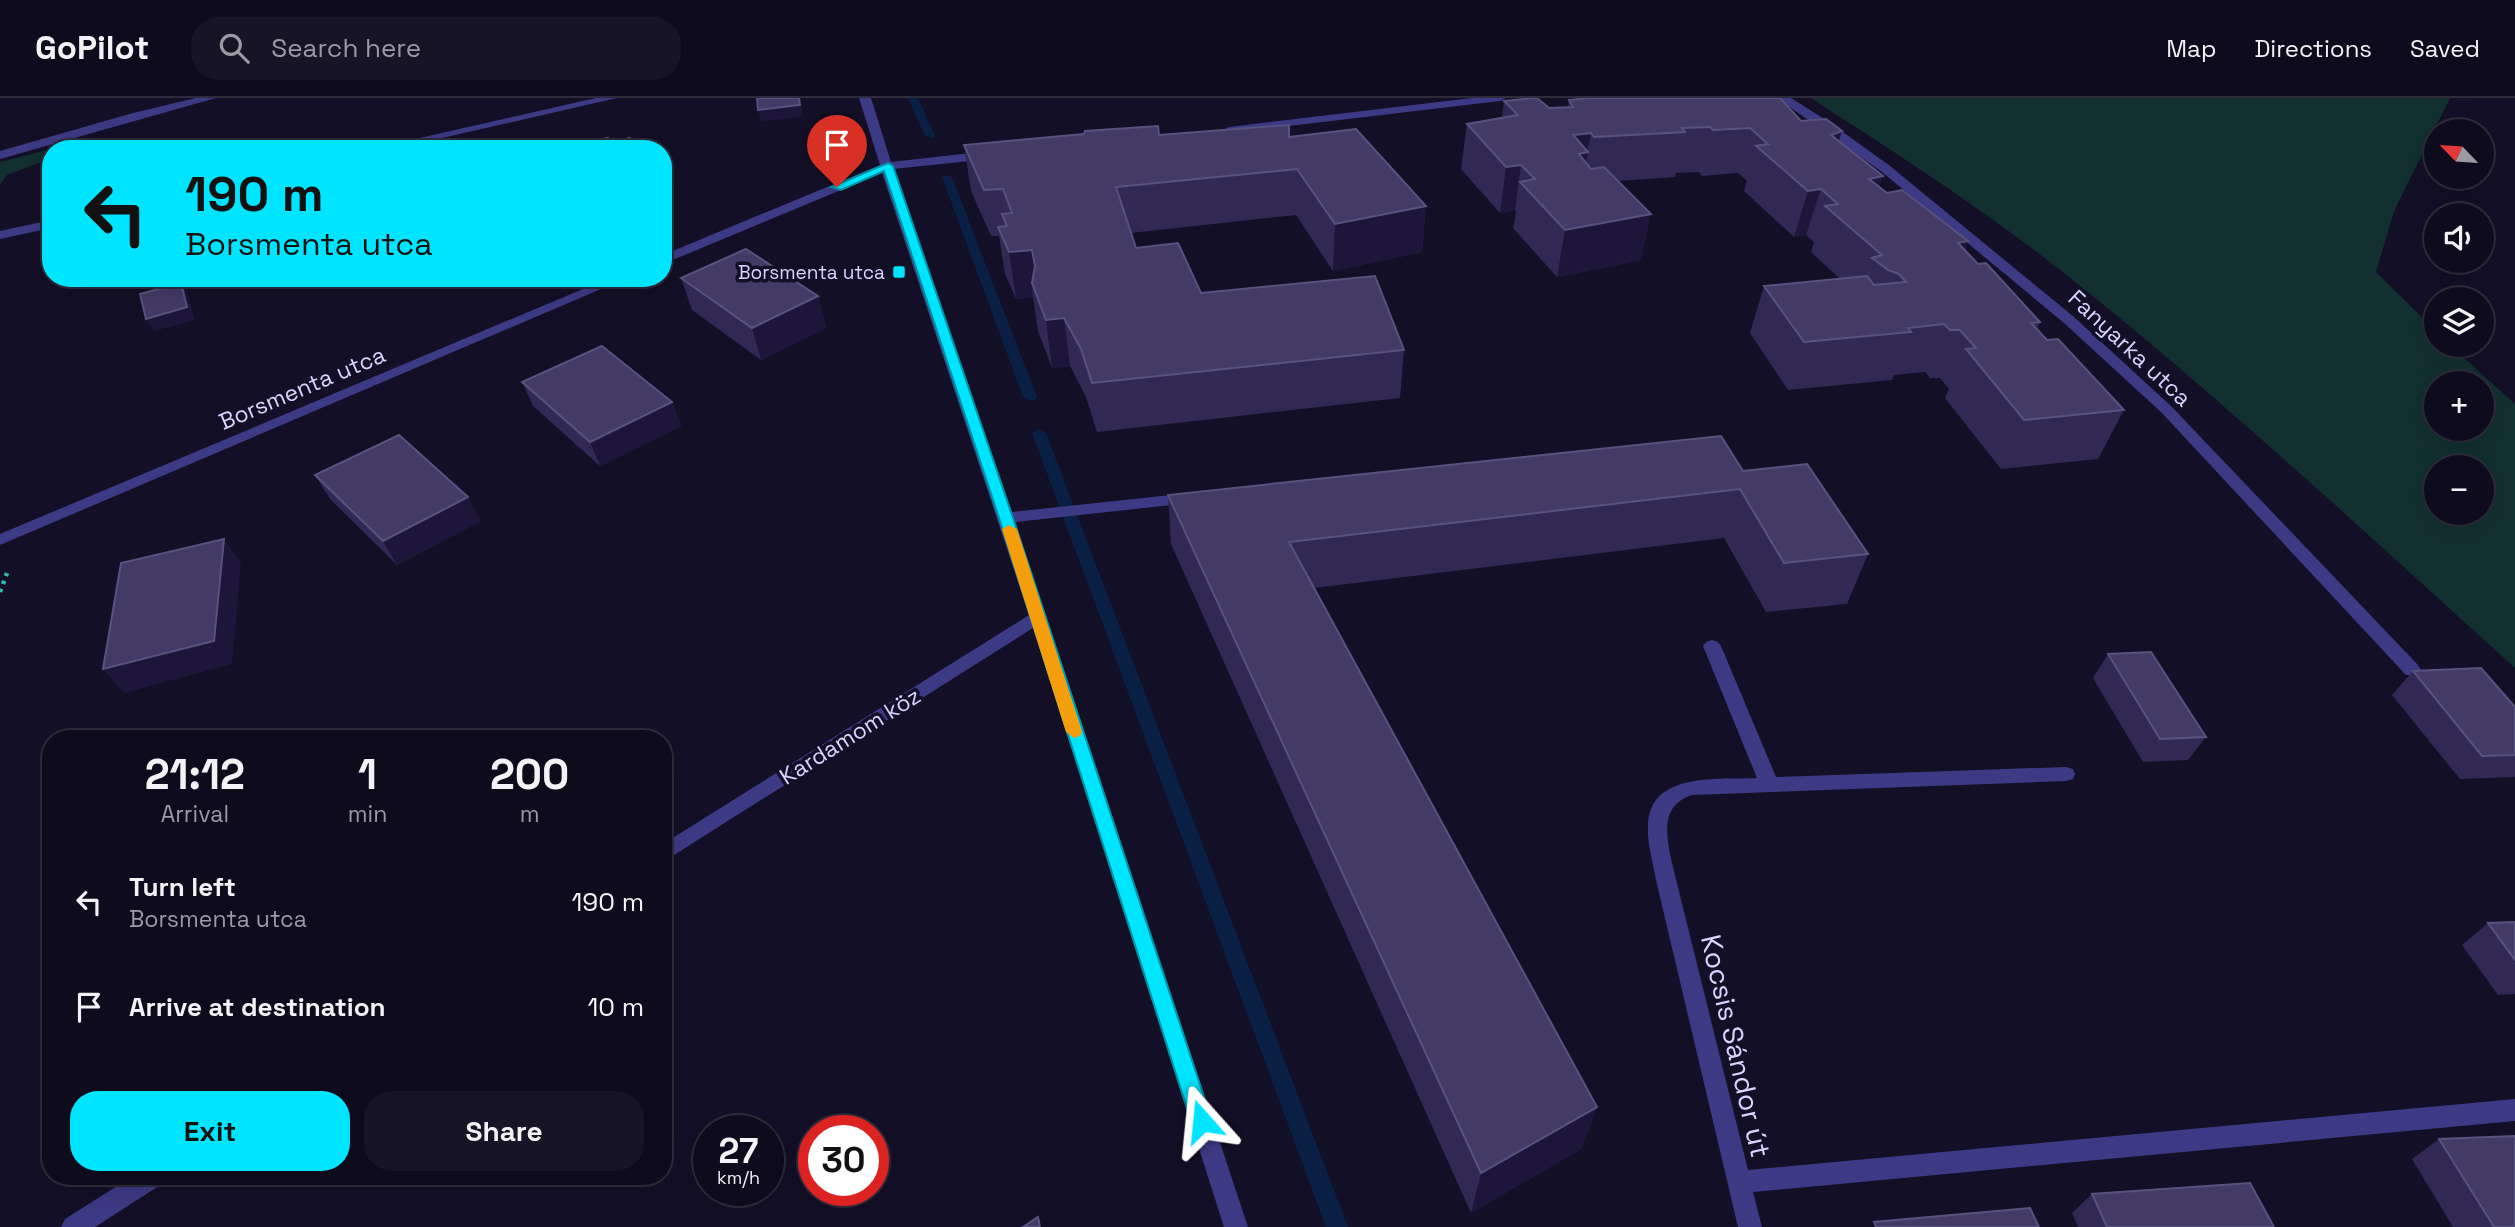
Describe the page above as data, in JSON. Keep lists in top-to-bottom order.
{
  "streets": {
    "street": [
      "Fanyarka utca",
      "Borsmenta utca",
      "Kardamom köz",
      "Kocsis Sándor út"
    ]
  },
  "places": {
    "transit": ["Borsmenta utca"]
  },
  "north": "top left",
  "page": {
    "header": "GoPilot",
    "search": "Search here",
    "nav": ["Map", "Directions", "Saved"],
    "map_buttons": ["+", "−"],
    "turn": ["190 m", "Borsmenta utca"],
    "eta": [
      "21:12",
      "Arrival",
      "1",
      "min",
      "200",
      "m"
    ],
    "list": [
      {
        "name": "Turn left",
        "note": "Borsmenta utca",
        "value": "190 m"
      },
      {
        "name": "Arrive at destination",
        "value": "10 m"
      }
    ],
    "buttons": ["Exit", "Share"],
    "speed": "27 km/h",
    "limit": "30"
  }
}
